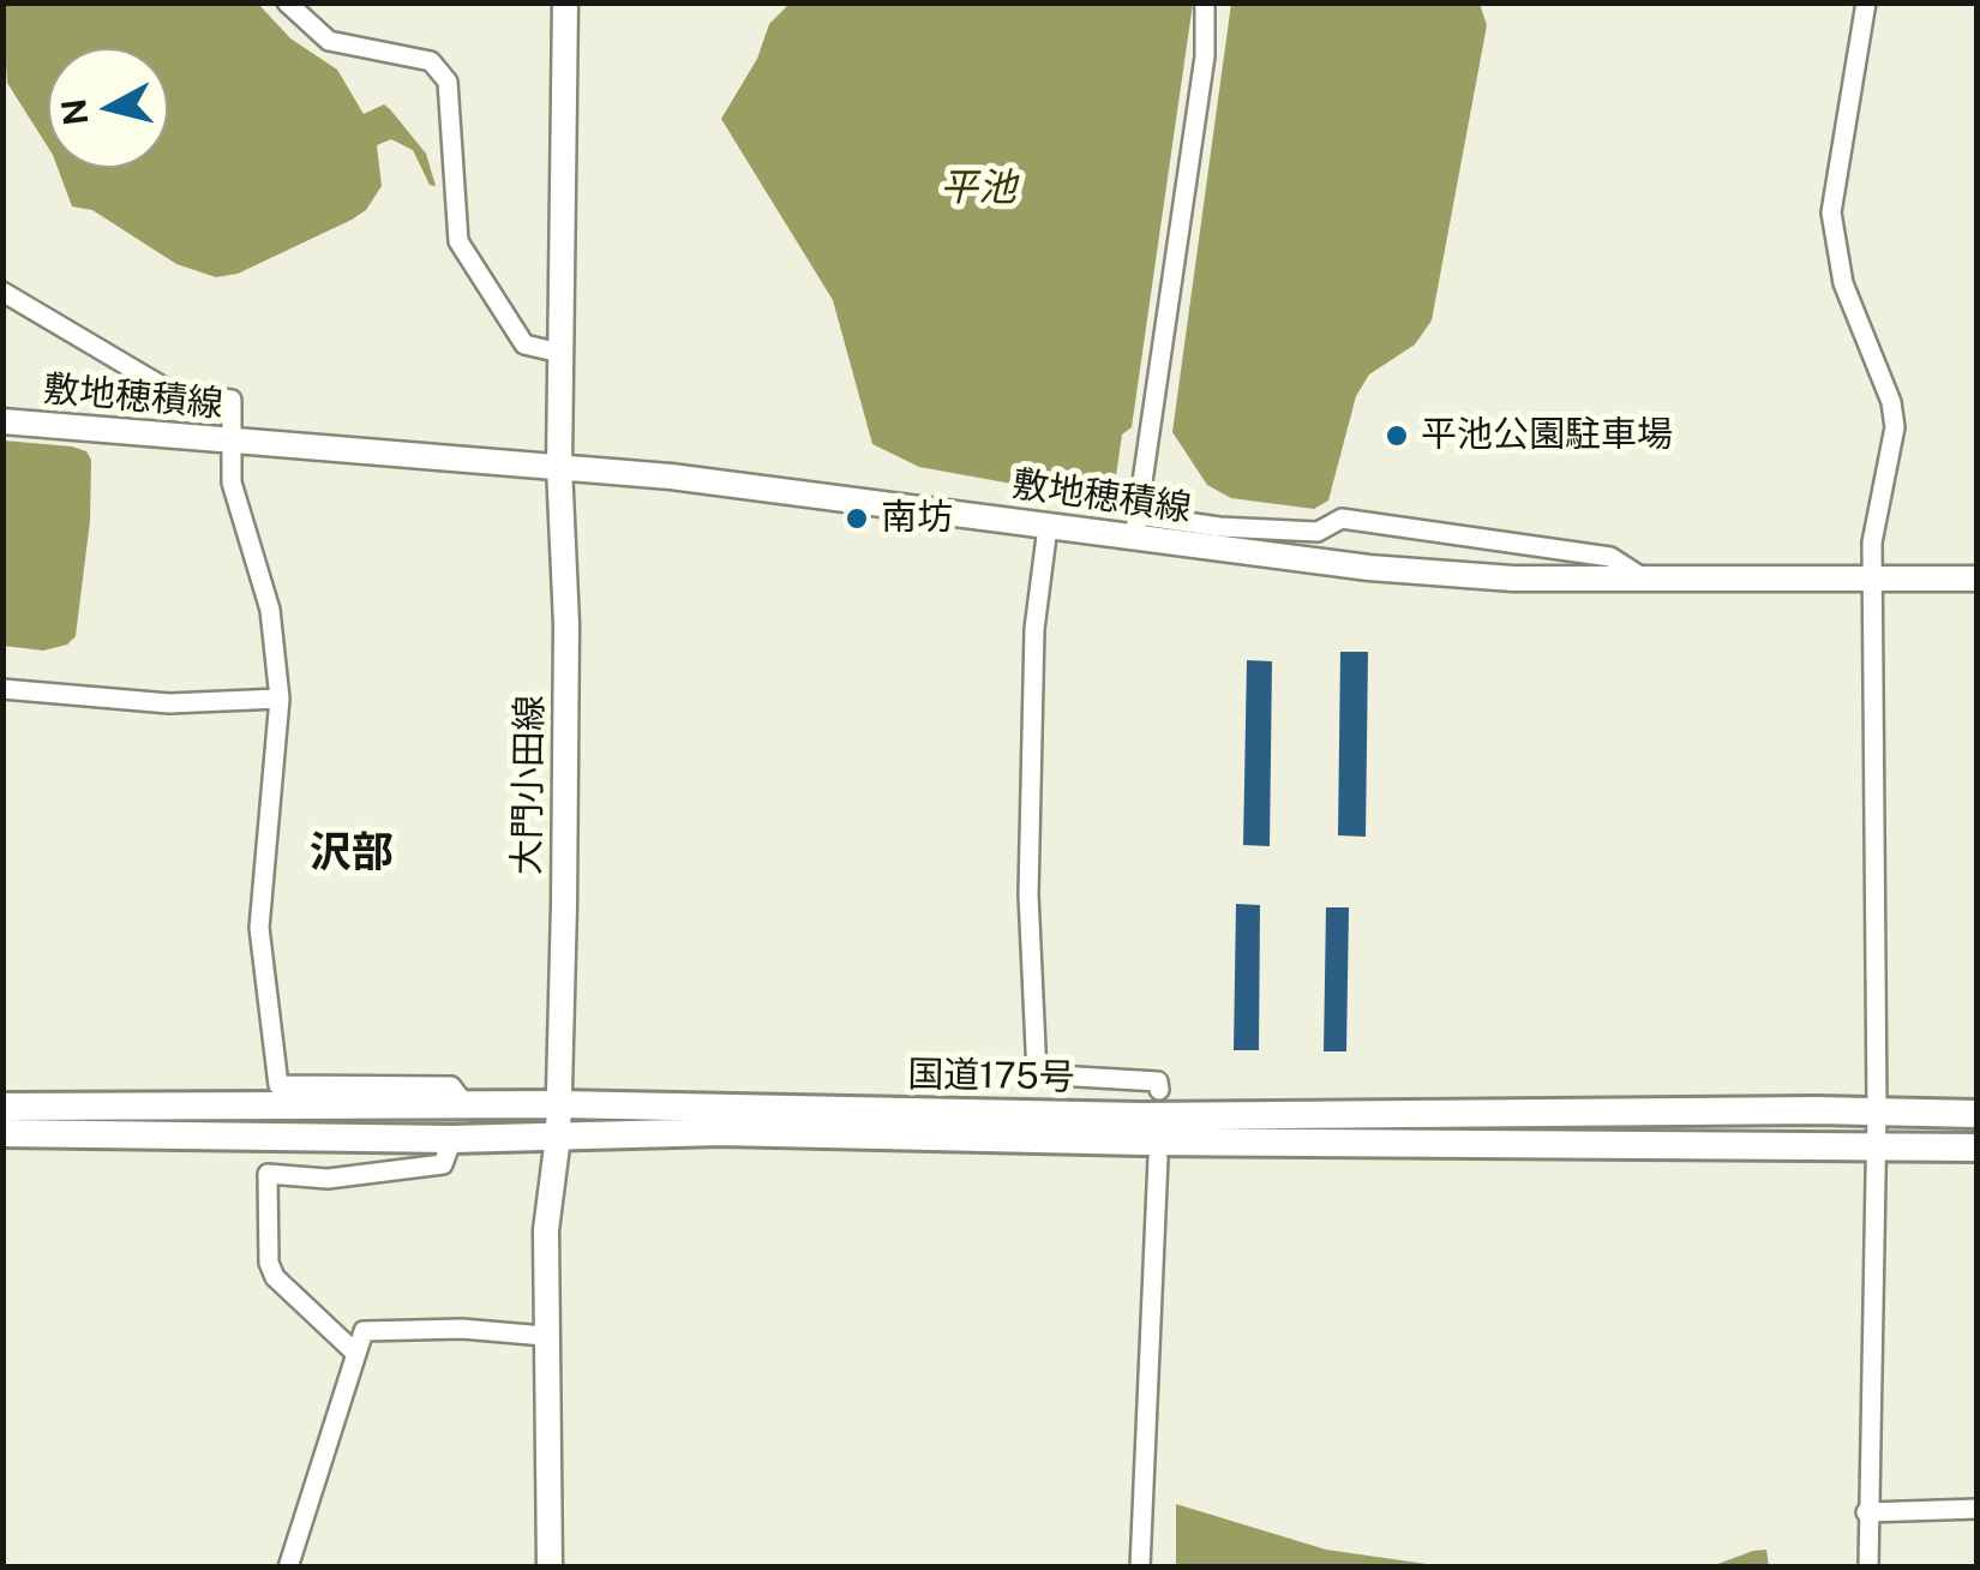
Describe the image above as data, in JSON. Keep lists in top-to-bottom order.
{
  "streets": {
    "highway": ["国道175号"],
    "main road": ["敷地穂積線", "大門小田線"]
  },
  "crossings": [
    ["敷地穂積線", "大門小田線"],
    ["大門小田線", "国道175号"]
  ],
  "districts": ["沢部"],
  "water": ["平池"],
  "places": ["平池公園駐車場", "南坊"],
  "north": "left"
}
